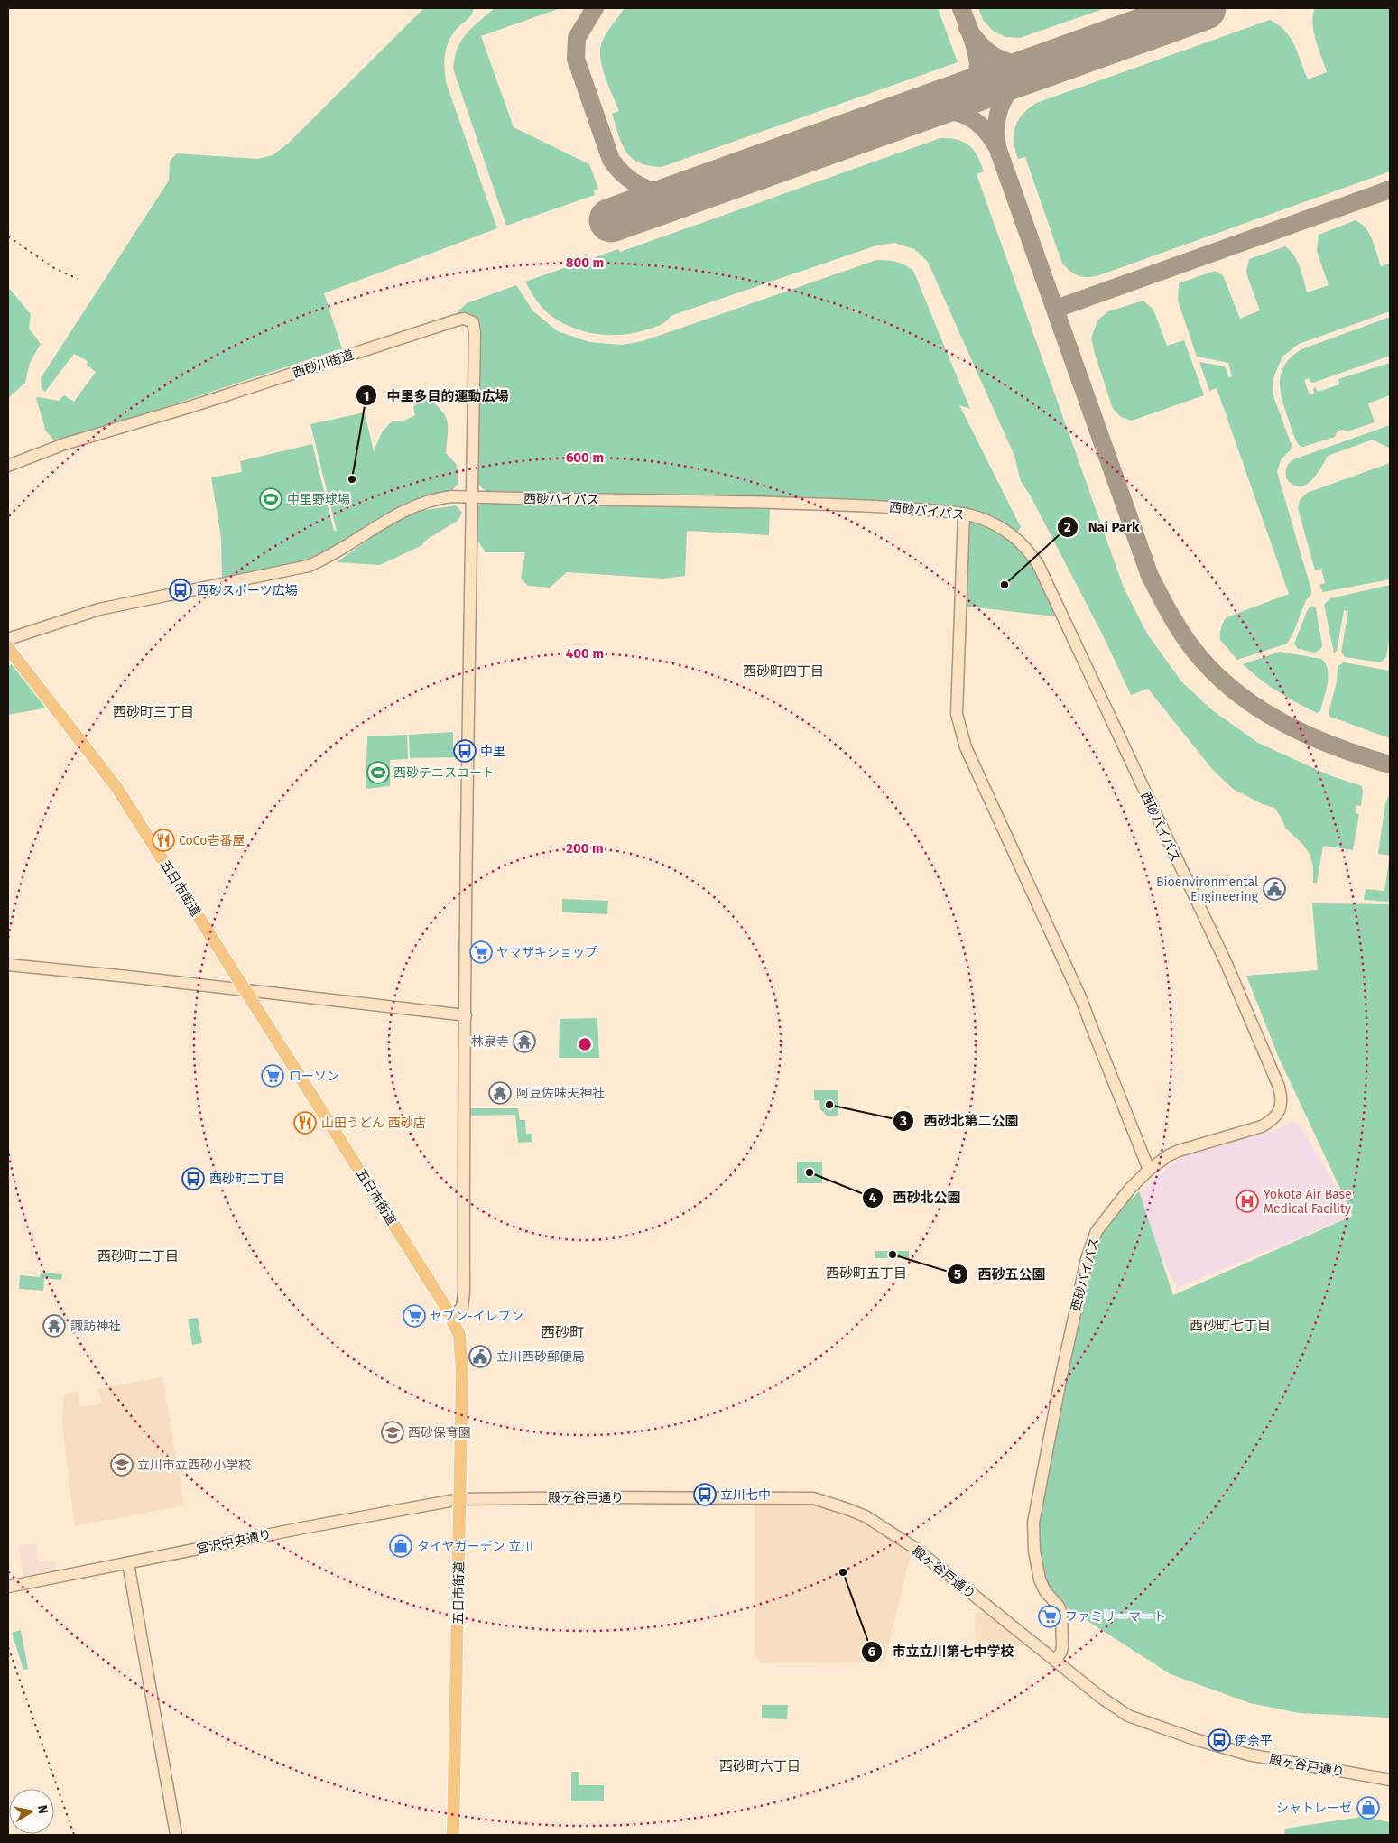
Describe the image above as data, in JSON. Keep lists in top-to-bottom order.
{
  "streets": {
    "main road": ["五日市街道"],
    "street": [
      "西砂川街道",
      "西砂バイパス",
      "殿ヶ谷戸通り",
      "宮沢中央通り"
    ]
  },
  "crossings": [
    ["西砂川街道", "西砂バイパス"],
    ["西砂バイパス", "殿ヶ谷戸通り"],
    ["五日市街道", "殿ヶ谷戸通り"],
    ["五日市街道", "宮沢中央通り"],
    ["殿ヶ谷戸通り", "宮沢中央通り"]
  ],
  "districts": [
    "西砂町四丁目",
    "西砂町三丁目",
    "西砂町二丁目",
    "西砂町五丁目",
    "西砂町七丁目",
    "西砂町",
    "西砂町六丁目"
  ],
  "places": {
    "other": [
      "中里多目的運動広場",
      "Nai Park",
      "西砂北第二公園",
      "西砂北公園",
      "西砂五公園",
      "市立立川第七中学校"
    ],
    "sports": ["中里野球場", "西砂テニスコート"],
    "bus stop": [
      "西砂スポーツ広場",
      "中里",
      "西砂町二丁目",
      "立川七中",
      "伊奈平"
    ],
    "restaurant": ["CoCo壱番屋", "山田うどん 西砂店"],
    "public building": ["Bioenvironmental Engineering", "立川西砂郵便局"],
    "supermarket": [
      "ヤマザキショップ",
      "ローソン",
      "セブン-イレブン",
      "ファミリーマート"
    ],
    "temple": ["林泉寺", "阿豆佐味天神社", "諏訪神社"],
    "hospital": ["Yokota Air Base Medical Facility"],
    "school or university": ["西砂保育園", "立川市立西砂小学校"],
    "shop": ["タイヤガーデン 立川", "シャトレーゼ"]
  },
  "north": "right",
  "rings": [
    "800 m",
    "600 m",
    "400 m",
    "200 m"
  ]
}
